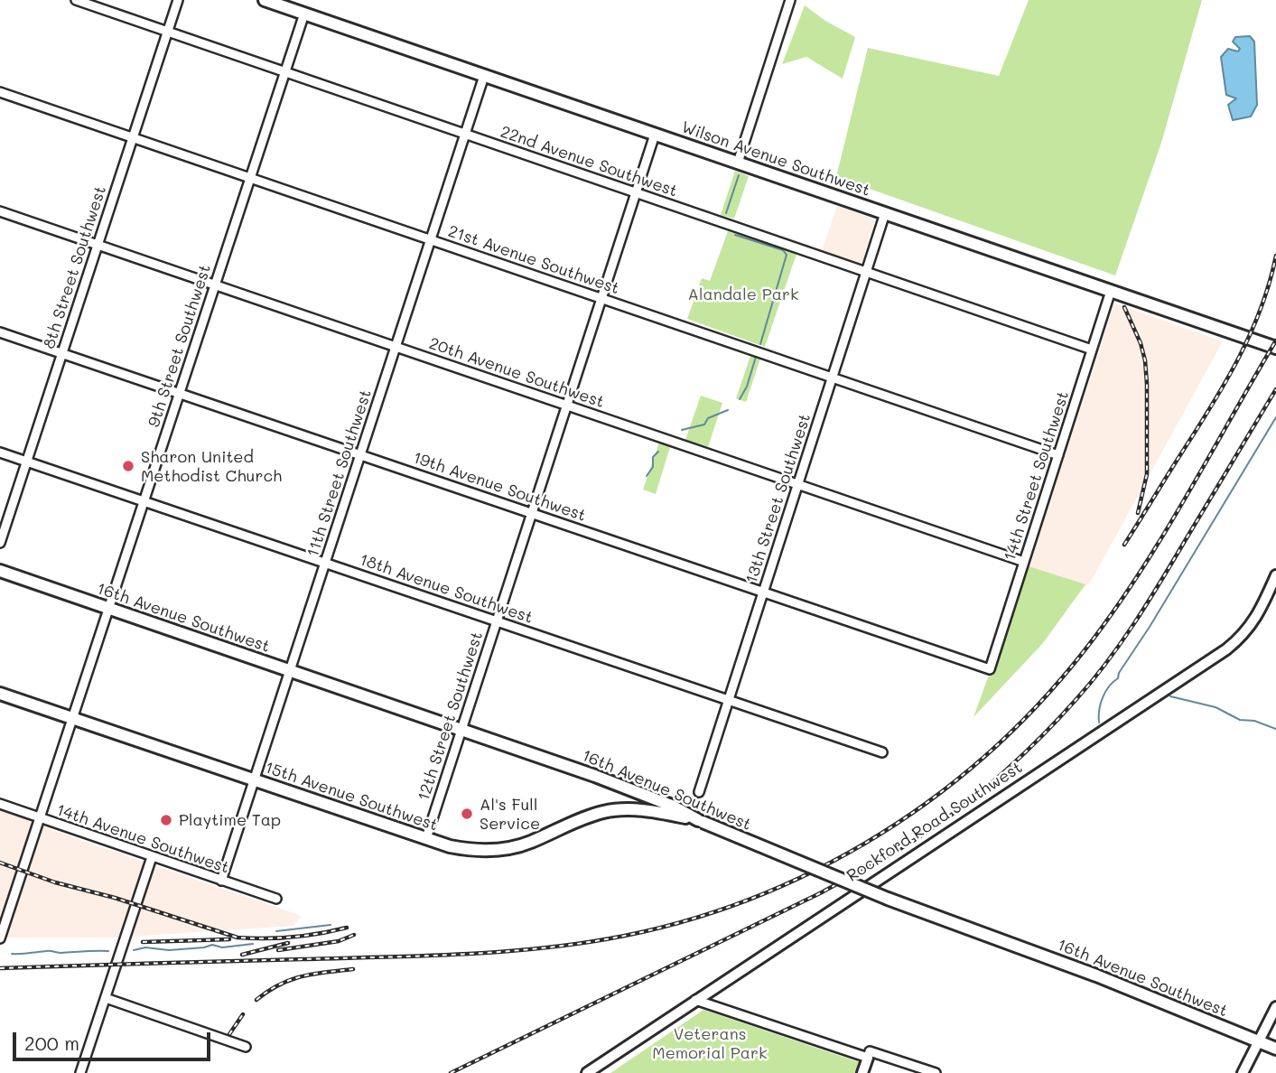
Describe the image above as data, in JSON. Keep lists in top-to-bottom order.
{
  "streets": {
    "main road": ["Wilson Avenue Southwest", "16th Avenue Southwest", "15th Avenue Southwest"],
    "street": [
      "22nd Avenue Southwest",
      "21st Avenue Southwest",
      "8th Street Southwest",
      "9th Street Southwest",
      "20th Avenue Southwest",
      "11th Street Southwest",
      "14th Street Southwest",
      "19th Avenue Southwest",
      "13th Street Southwest",
      "18th Avenue Southwest",
      "12th Street Southwest",
      "Rockford Road Southwest",
      "14th Avenue Southwest"
    ]
  },
  "crossings": [
    ["Wilson Avenue Southwest", "9th Street Southwest"],
    ["Wilson Avenue Southwest", "11th Street Southwest"],
    ["Wilson Avenue Southwest", "14th Street Southwest"],
    ["Wilson Avenue Southwest", "13th Street Southwest"],
    ["Wilson Avenue Southwest", "12th Street Southwest"],
    ["22nd Avenue Southwest", "8th Street Southwest"],
    ["22nd Avenue Southwest", "9th Street Southwest"],
    ["22nd Avenue Southwest", "11th Street Southwest"],
    ["22nd Avenue Southwest", "14th Street Southwest"],
    ["22nd Avenue Southwest", "13th Street Southwest"],
    ["22nd Avenue Southwest", "12th Street Southwest"],
    ["21st Avenue Southwest", "8th Street Southwest"],
    ["21st Avenue Southwest", "9th Street Southwest"],
    ["21st Avenue Southwest", "11th Street Southwest"],
    ["21st Avenue Southwest", "14th Street Southwest"],
    ["21st Avenue Southwest", "13th Street Southwest"],
    ["21st Avenue Southwest", "12th Street Southwest"],
    ["8th Street Southwest", "20th Avenue Southwest"],
    ["8th Street Southwest", "19th Avenue Southwest"],
    ["8th Street Southwest", "18th Avenue Southwest"],
    ["9th Street Southwest", "20th Avenue Southwest"],
    ["9th Street Southwest", "19th Avenue Southwest"],
    ["9th Street Southwest", "18th Avenue Southwest"],
    ["9th Street Southwest", "16th Avenue Southwest"],
    ["9th Street Southwest", "15th Avenue Southwest"],
    ["9th Street Southwest", "14th Avenue Southwest"],
    ["20th Avenue Southwest", "11th Street Southwest"],
    ["20th Avenue Southwest", "14th Street Southwest"],
    ["20th Avenue Southwest", "13th Street Southwest"],
    ["20th Avenue Southwest", "12th Street Southwest"],
    ["11th Street Southwest", "19th Avenue Southwest"],
    ["11th Street Southwest", "18th Avenue Southwest"],
    ["11th Street Southwest", "16th Avenue Southwest"],
    ["11th Street Southwest", "15th Avenue Southwest"],
    ["11th Street Southwest", "14th Avenue Southwest"],
    ["14th Street Southwest", "19th Avenue Southwest"],
    ["19th Avenue Southwest", "13th Street Southwest"],
    ["19th Avenue Southwest", "12th Street Southwest"],
    ["13th Street Southwest", "18th Avenue Southwest"],
    ["18th Avenue Southwest", "12th Street Southwest"],
    ["16th Avenue Southwest", "12th Street Southwest"],
    ["16th Avenue Southwest", "15th Avenue Southwest"],
    ["12th Street Southwest", "15th Avenue Southwest"]
  ],
  "parks": ["Alandale Park", "Veterans Memorial Park"],
  "places": ["Sharon United Methodist Church", "Al's Full Service", "Playtime Tap"],
  "scale_bar": "200 m"
}
